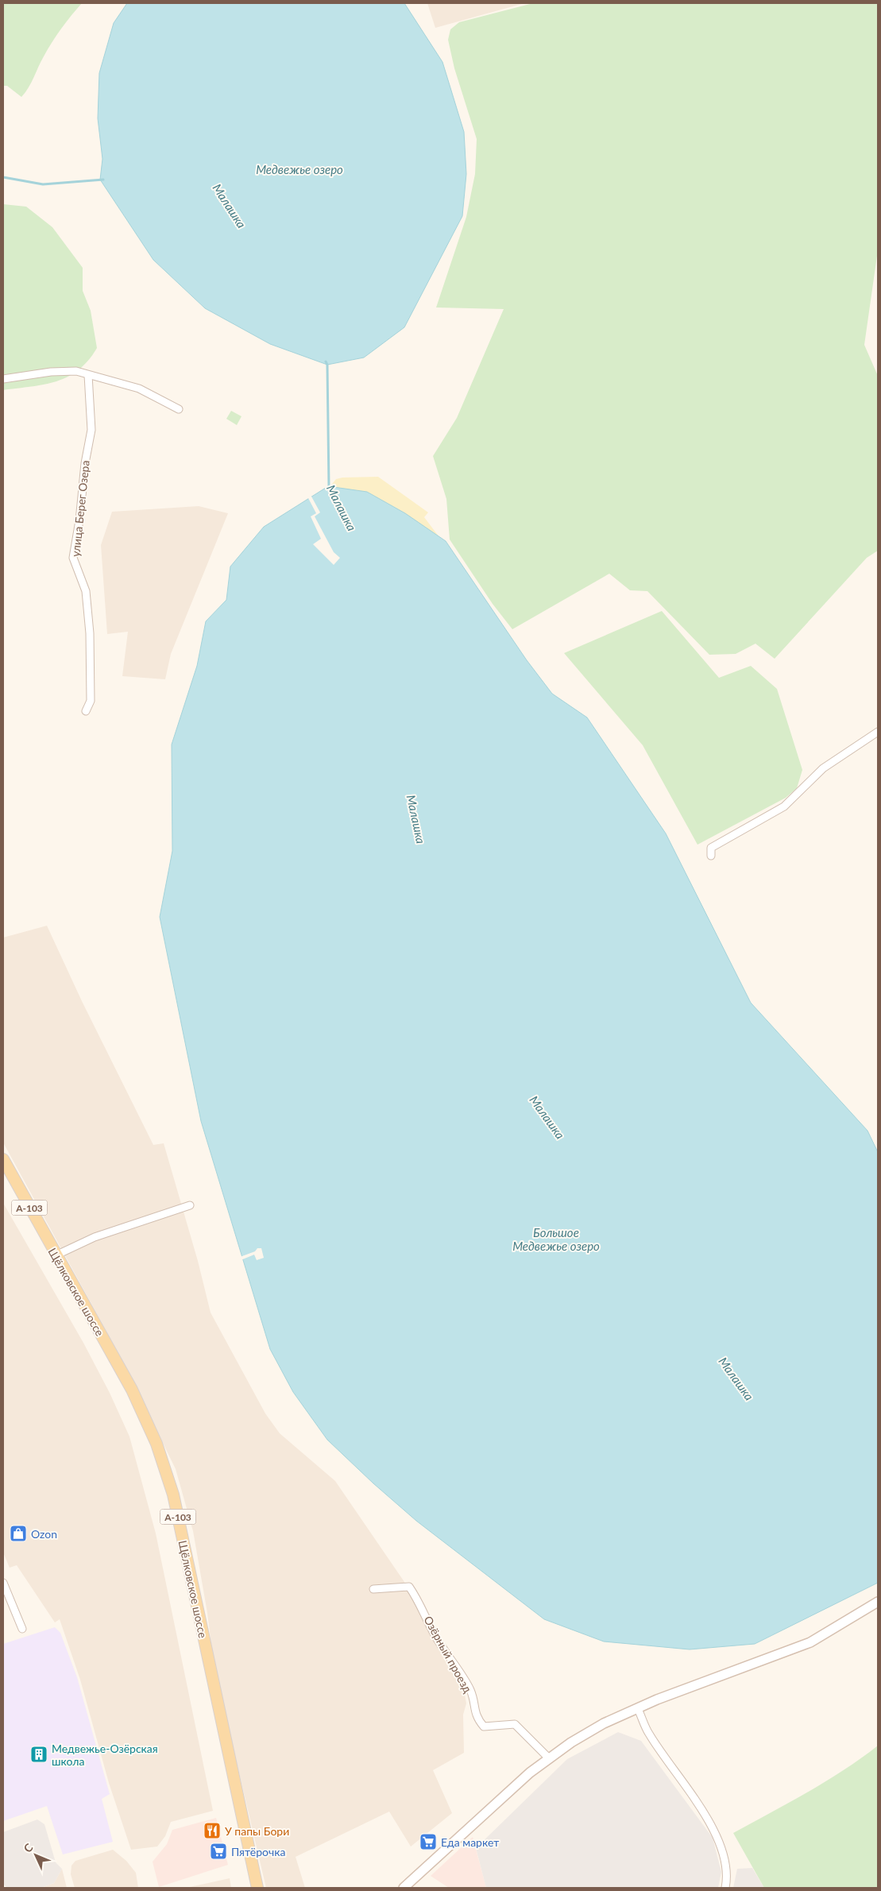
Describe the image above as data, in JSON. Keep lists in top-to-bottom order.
{
  "streets": {
    "main road": ["А-103", "Щёлковское шоссе"],
    "street": ["улица Берег Озера", "Озёрный проезд"]
  },
  "water": ["Медвежье озеро", "Малашка", "Большое Медвежье озеро"],
  "places": {
    "shop": ["Ozon"],
    "building": ["Медвежье-Озёрская школа"],
    "restaurant": ["У папы Бори"],
    "supermarket": ["Еда маркет", "Пятёрочка"]
  },
  "north": "top left"
}
